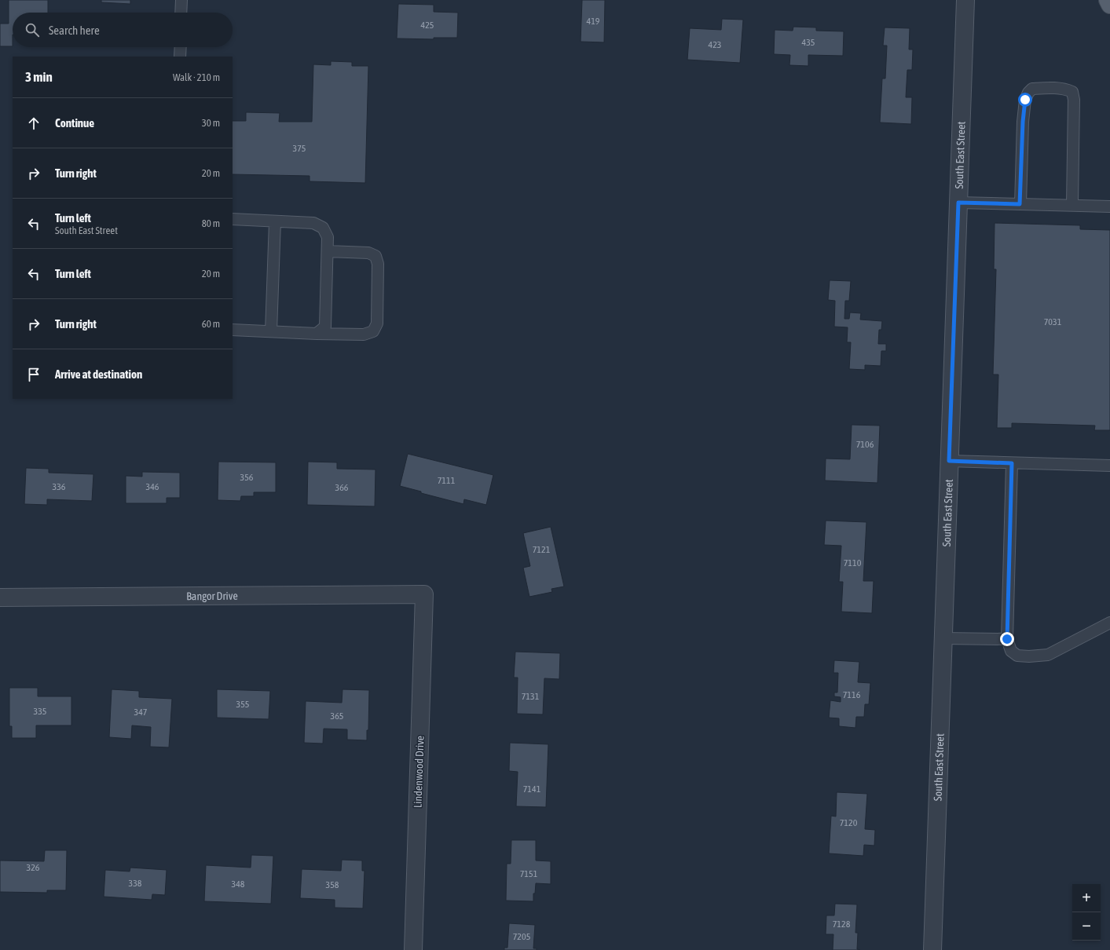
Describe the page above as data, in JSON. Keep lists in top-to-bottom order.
{
  "streets": {
    "street": ["South East Street", "Bangor Drive", "Lindenwood Drive"]
  },
  "crossings": [
    ["Bangor Drive", "Lindenwood Drive"]
  ],
  "house_numbers": [
    "419",
    "425",
    "435",
    "423",
    "375",
    "7031",
    "7106",
    "356",
    "7111",
    "336",
    "346",
    "366",
    "7121",
    "7110",
    "7116",
    "7131",
    "355",
    "335",
    "347",
    "365",
    "7141",
    "7120",
    "326",
    "7151",
    "338",
    "348",
    "358",
    "7128",
    "7205"
  ],
  "page": {
    "search": "Search here",
    "heading": ["3 min", "Walk · 210 m"],
    "list": [
      ["Continue", "30 m"],
      ["Turn right", "20 m"],
      ["Turn left", "South East Street", "80 m"],
      ["Turn left", "20 m"],
      ["Turn right", "60 m"],
      "Arrive at destination"
    ],
    "map_buttons": ["+", "−"]
  }
}
